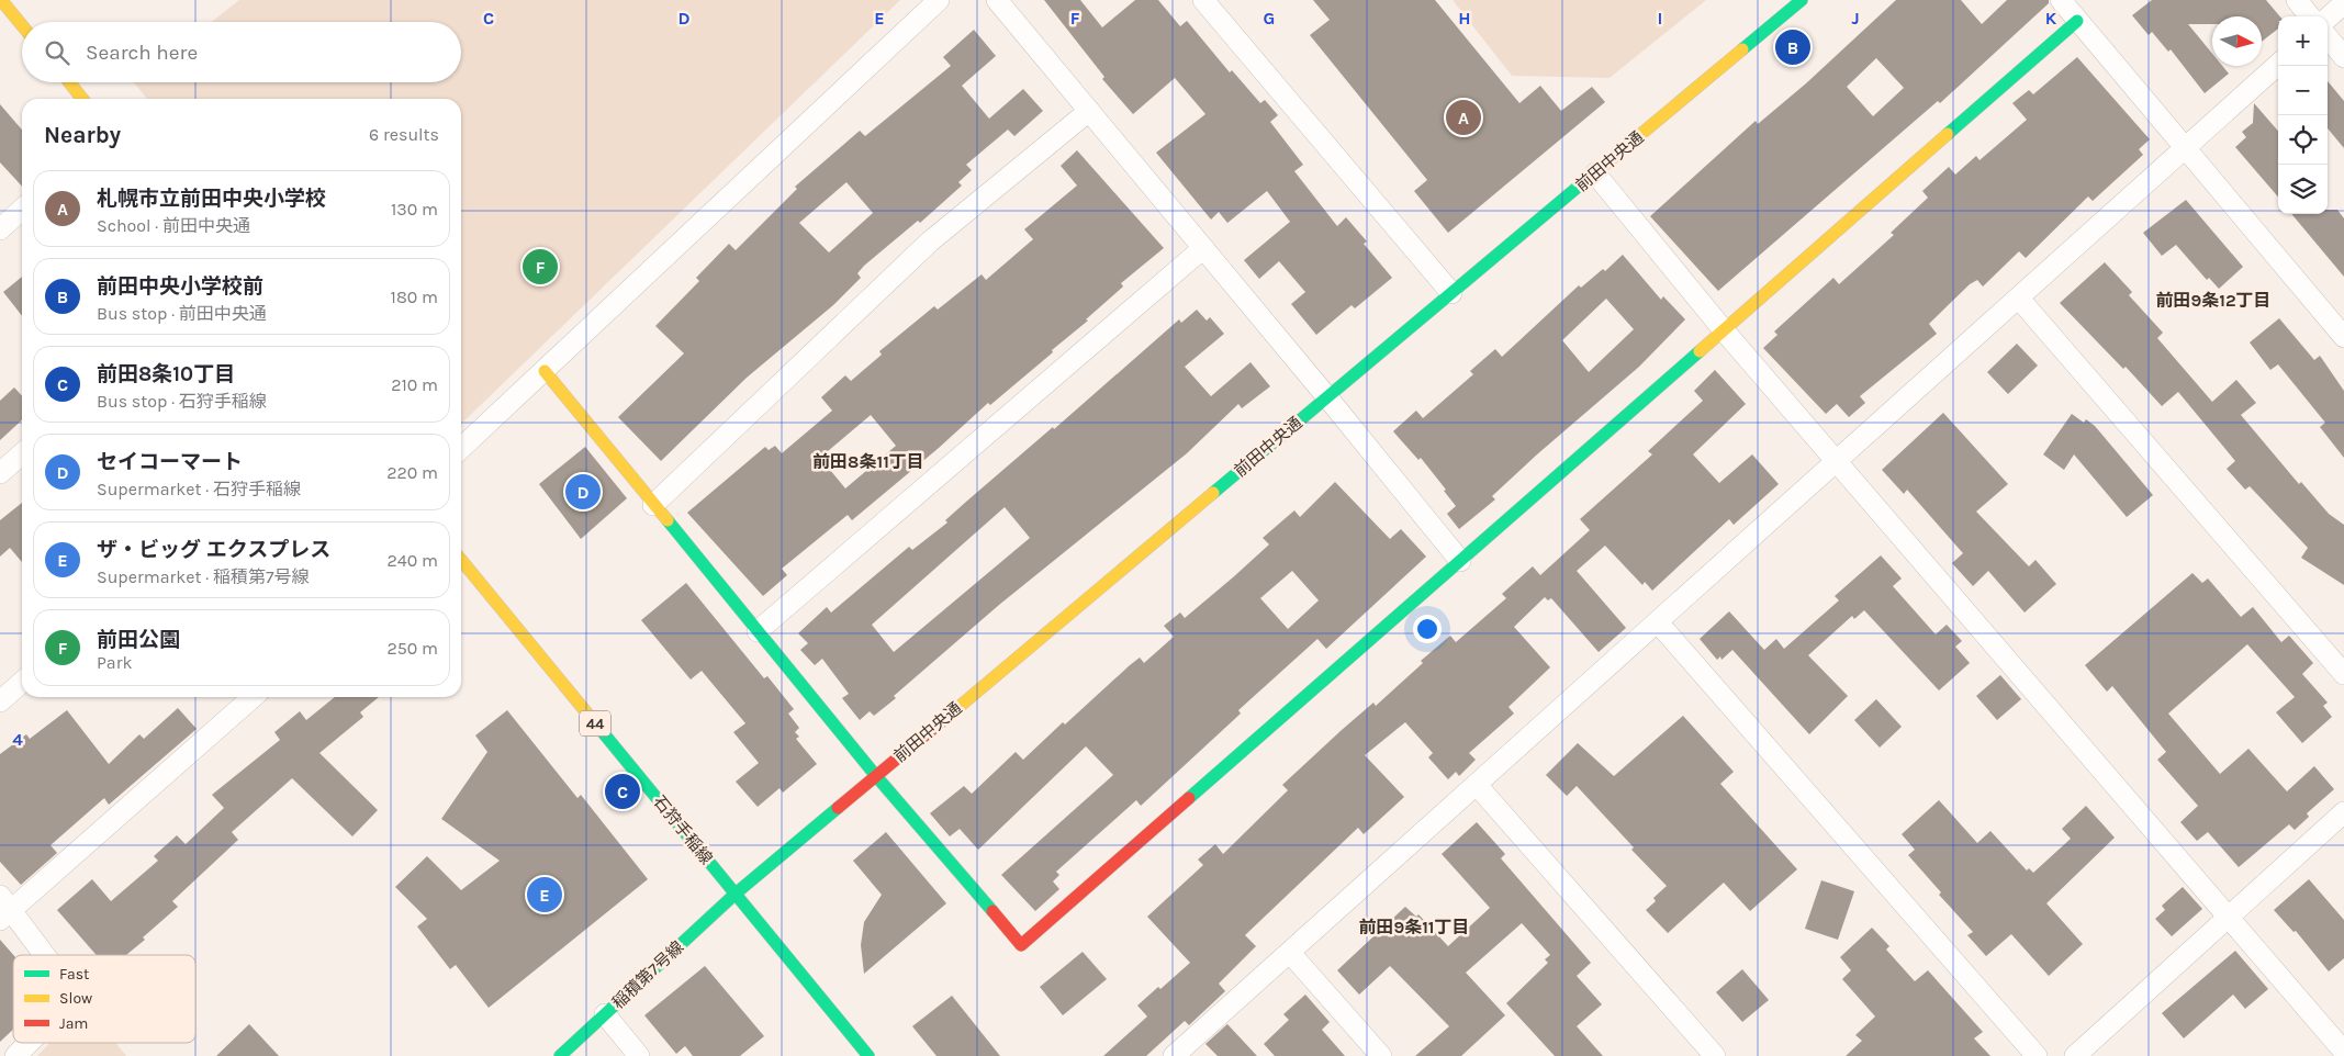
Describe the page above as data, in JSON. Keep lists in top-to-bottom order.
{
  "streets": {
    "street": [
      "前田中央通",
      "44",
      "石狩手稲線",
      "稲積第7号線"
    ]
  },
  "crossings": [
    ["前田中央通", "石狩手稲線"],
    ["前田中央通", "稲積第7号線"],
    ["石狩手稲線", "稲積第7号線"]
  ],
  "districts": ["前田9条12丁目", "前田8条11丁目", "前田9条11丁目"],
  "legend": ["Fast", "Slow", "Jam"],
  "north": "right",
  "page": {
    "map_buttons": ["+", "−"],
    "search": "Search here",
    "pins": [
      "B",
      "A",
      "F",
      "D",
      "C",
      "E"
    ],
    "heading": ["Nearby", "6 results"],
    "list": [
      {
        "mark": "A",
        "name": "札幌市立前田中央小学校",
        "note": "School · 前田中央通",
        "value": "130 m"
      },
      {
        "mark": "B",
        "name": "前田中央小学校前",
        "note": "Bus stop · 前田中央通",
        "value": "180 m"
      },
      {
        "mark": "C",
        "name": "前田8条10丁目",
        "note": "Bus stop · 石狩手稲線",
        "value": "210 m"
      },
      {
        "mark": "D",
        "name": "セイコーマート",
        "note": "Supermarket · 石狩手稲線",
        "value": "220 m"
      },
      {
        "mark": "E",
        "name": "ザ・ビッグ エクスプレス",
        "note": "Supermarket · 稲積第7号線",
        "value": "240 m"
      },
      {
        "mark": "F",
        "name": "前田公園",
        "note": "Park",
        "value": "250 m"
      }
    ]
  },
  "grid": {
    "columns": [
      "C",
      "D",
      "E",
      "F",
      "G",
      "H",
      "I",
      "J",
      "K"
    ],
    "rows": ["4"]
  }
}
